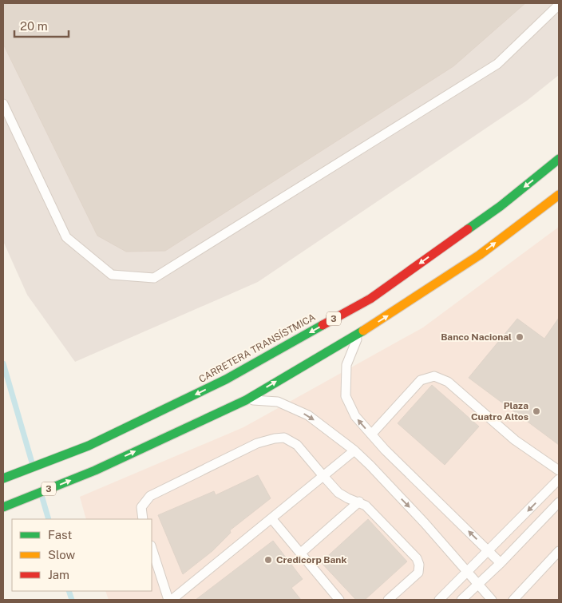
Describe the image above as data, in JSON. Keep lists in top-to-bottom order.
{
  "streets": {
    "main road": ["3", "CARRETERA TRANSÍSTMICA"]
  },
  "places": ["Banco Nacional", "Plaza Cuatro Altos", "Credicorp Bank"],
  "legend": ["Fast", "Slow", "Jam"],
  "scale_bar": "20 m"
}
